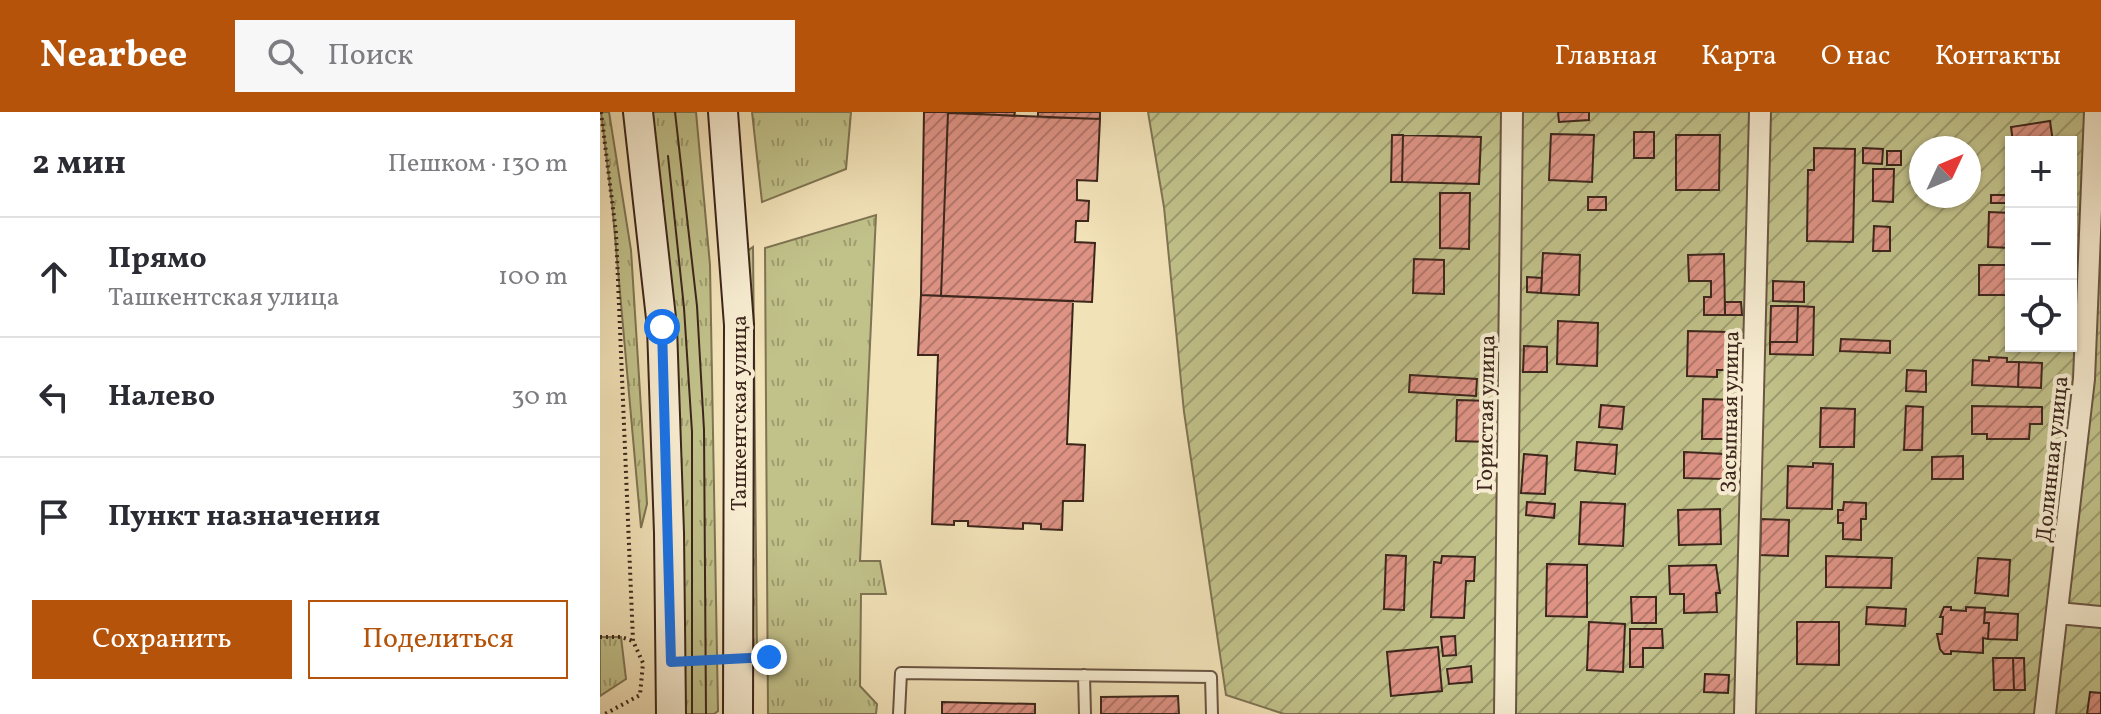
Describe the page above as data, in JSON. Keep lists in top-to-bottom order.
{
  "streets": {
    "main road": ["Ташкентская улица"],
    "street": ["Засыпная улица", "Гористая улица", "Долинная улица"]
  },
  "north": "top right",
  "page": {
    "header": "Nearbee",
    "search": "Поиск",
    "nav": [
      "Главная",
      "Карта",
      "О нас",
      "Контакты"
    ],
    "heading": ["2 мин", "Пешком · 130 m"],
    "map_buttons": ["+", "−"],
    "list": [
      ["Прямо", "Ташкентская улица", "100 m"],
      ["Налево", "30 m"],
      "Пункт назначения"
    ],
    "buttons": ["Сохранить", "Поделиться"]
  }
}
